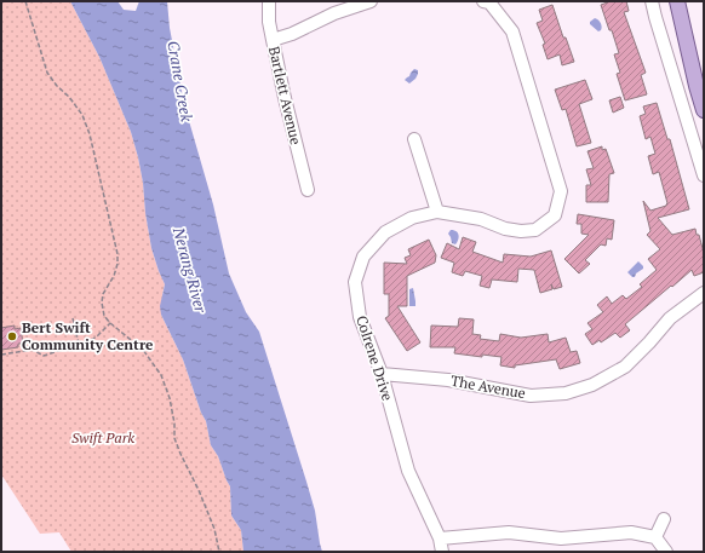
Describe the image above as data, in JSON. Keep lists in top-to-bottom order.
{
  "streets": {
    "street": ["Bartlett Avenue", "Colrene Drive", "The Avenue"]
  },
  "crossings": [
    ["Colrene Drive", "The Avenue"]
  ],
  "water": ["Crane Creek", "Nerang River"],
  "parks": ["Swift Park"],
  "places": ["Bert Swift Community Centre"]
}
